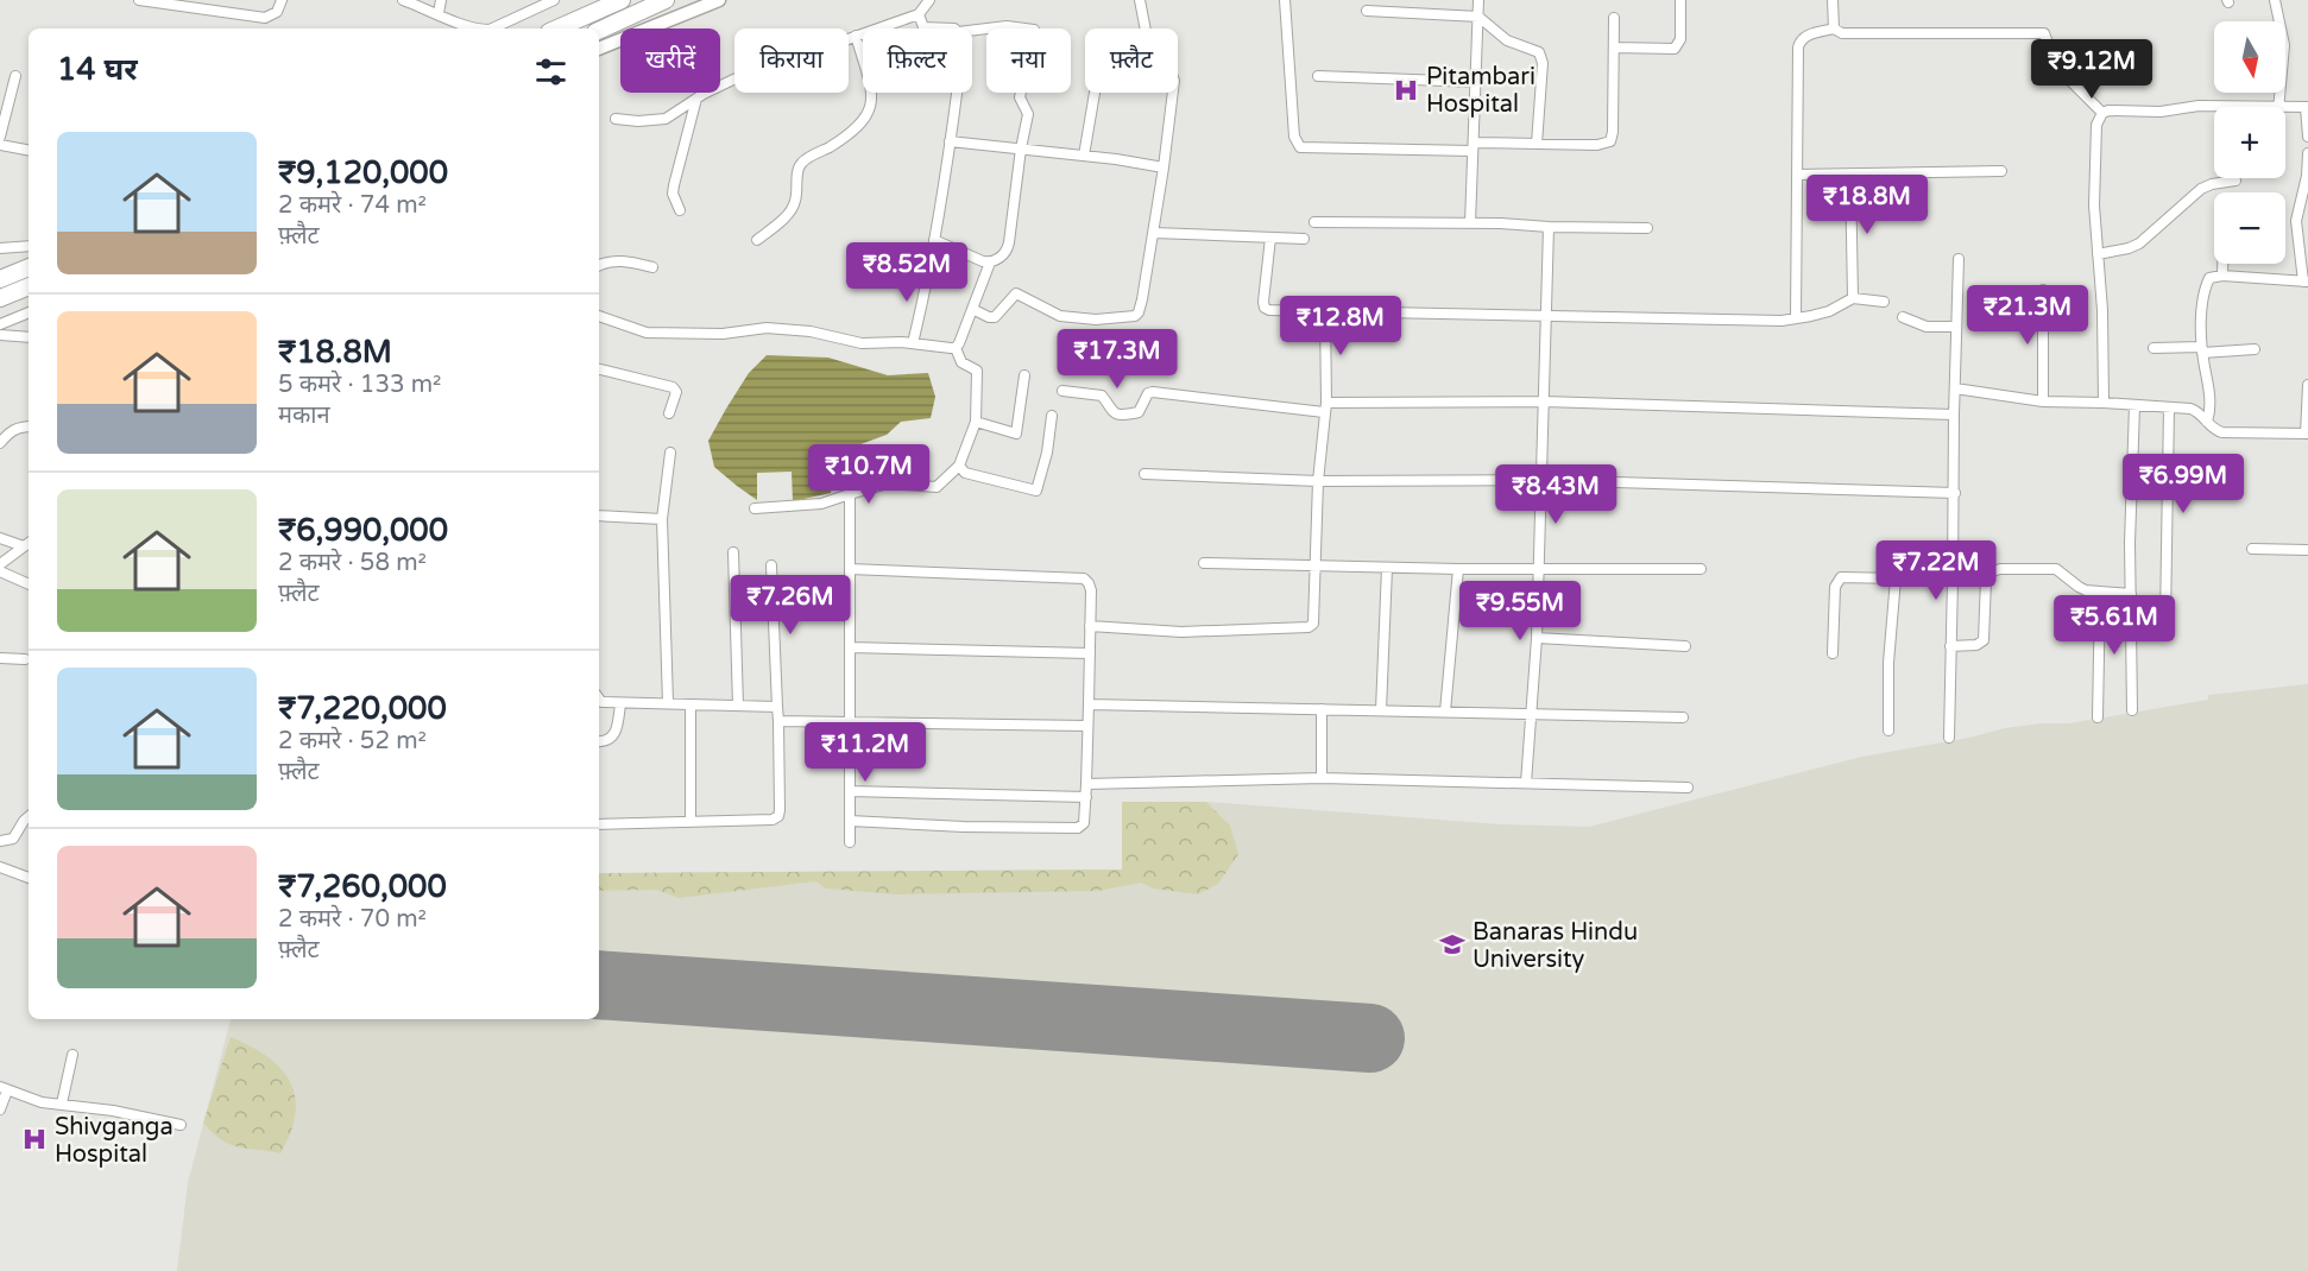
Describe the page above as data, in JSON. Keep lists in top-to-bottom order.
{
  "places": {
    "hospital": ["Pitambari Hospital", "Shivganga Hospital"],
    "school or university": ["Banaras Hindu University"]
  },
  "north": "bottom",
  "page": {
    "map_buttons": ["+", "−"],
    "chip": [
      "खरीदें",
      "किराया",
      "फ़िल्टर",
      "नया",
      "फ़्लैट"
    ],
    "heading": "14 घर",
    "price": [
      "₹9.12M",
      "₹18.8M",
      "₹8.52M",
      "₹21.3M",
      "₹12.8M",
      "₹17.3M",
      "₹10.7M",
      "₹6.99M",
      "₹8.43M",
      "₹7.22M",
      "₹7.26M",
      "₹9.55M",
      "₹5.61M",
      "₹11.2M"
    ],
    "list": [
      {
        "name": "₹9,120,000",
        "note": "2 कमरे · 74 m² · फ़्लैट"
      },
      {
        "name": "₹18.8M",
        "note": "5 कमरे · 133 m² · मकान"
      },
      {
        "name": "₹6,990,000",
        "note": "2 कमरे · 58 m² · फ़्लैट"
      },
      {
        "name": "₹7,220,000",
        "note": "2 कमरे · 52 m² · फ़्लैट"
      },
      {
        "name": "₹7,260,000",
        "note": "2 कमरे · 70 m² · फ़्लैट"
      }
    ]
  }
}
